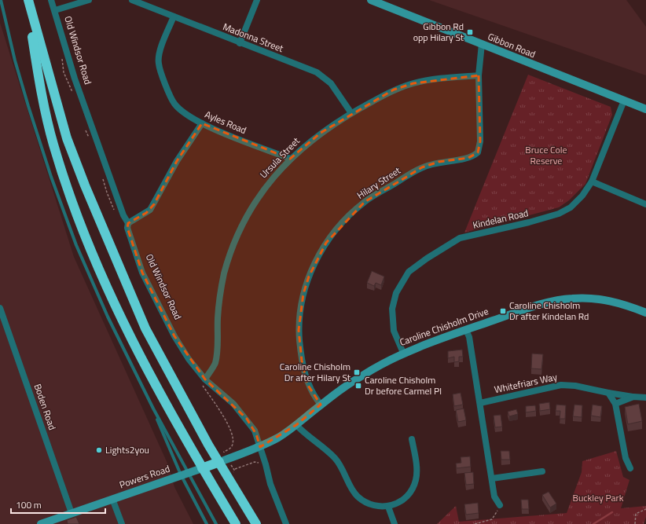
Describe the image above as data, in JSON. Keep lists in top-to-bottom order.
{
  "streets": {
    "highway": ["Caroline Chisholm Drive"],
    "main road": ["Gibbon Road", "Powers Road"],
    "street": [
      "Madonna Street",
      "Old Windsor Road",
      "Ayles Road",
      "Ursula Street",
      "Hilary Street",
      "Kindelan Road",
      "Whitefriars Way",
      "Boden Road"
    ]
  },
  "crossings": [
    ["Madonna Street", "Ayles Road"],
    ["Madonna Street", "Ursula Street"],
    ["Gibbon Road", "Hilary Street"],
    ["Gibbon Road", "Kindelan Road"],
    ["Old Windsor Road", "Ursula Street"],
    ["Old Windsor Road", "Caroline Chisholm Drive"],
    ["Ayles Road", "Ursula Street"],
    ["Ursula Street", "Hilary Street"],
    ["Hilary Street", "Caroline Chisholm Drive"],
    ["Kindelan Road", "Caroline Chisholm Drive"],
    ["Caroline Chisholm Drive", "Powers Road"],
    ["Boden Road", "Powers Road"]
  ],
  "parks": ["Bruce Cole Reserve", "Buckley Park"],
  "places": {
    "transit": [
      "Gibbon Rd opp Hilary St",
      "Caroline Chisholm Dr after Kindelan Rd",
      "Caroline Chisholm Dr after Hilary St",
      "Caroline Chisholm Dr before Carmel Pl"
    ],
    "other": ["Lights2you"]
  },
  "scale_bar": "100 m"
}
